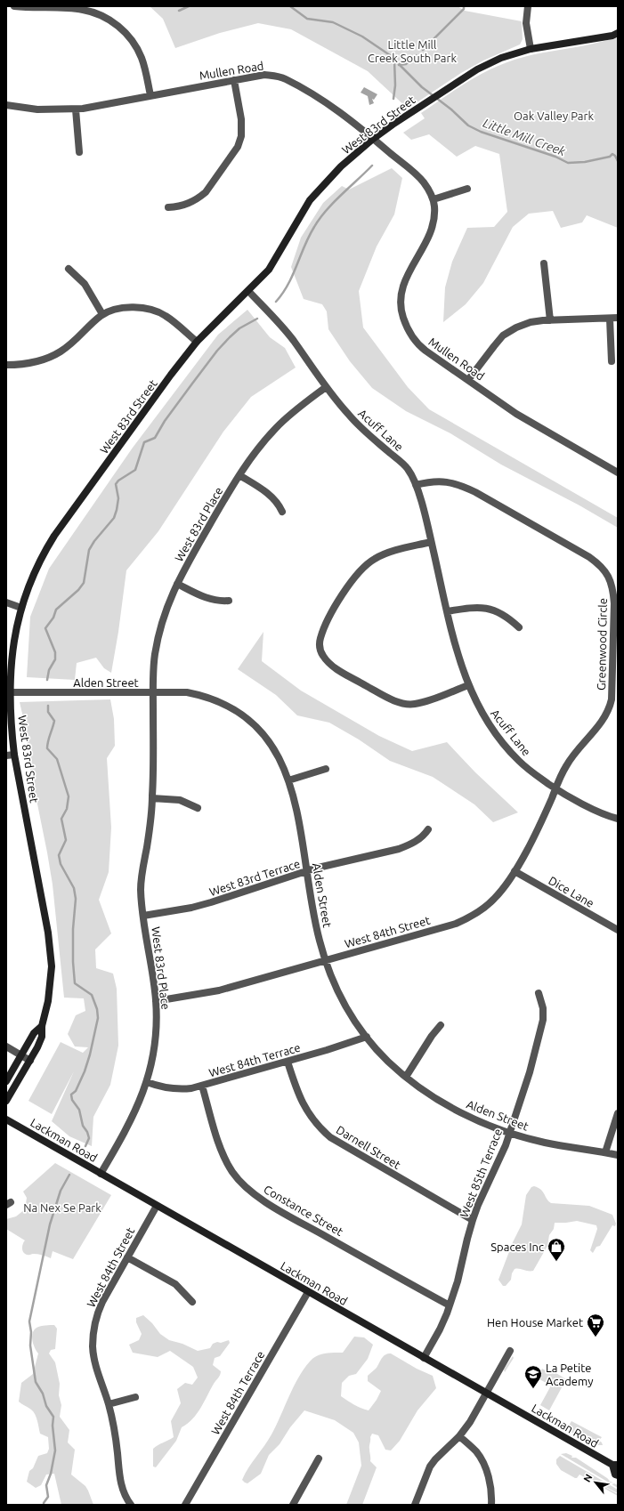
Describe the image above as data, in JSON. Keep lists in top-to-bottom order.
{
  "streets": {
    "street": [
      "Mullen Road",
      "West 83rd Street",
      "Acuff Lane",
      "West 83rd Place",
      "Greenwood Circle",
      "Alden Street",
      "West 83rd Terrace",
      "Dice Lane",
      "West 84th Street",
      "West 84th Terrace",
      "Lackman Road",
      "Darnell Street",
      "West 85th Terrace",
      "Constance Street"
    ]
  },
  "crossings": [
    ["Mullen Road", "West 83rd Street"],
    ["West 83rd Street", "Acuff Lane"],
    ["West 83rd Street", "Alden Street"],
    ["Acuff Lane", "West 83rd Place"],
    ["Acuff Lane", "Greenwood Circle"],
    ["Acuff Lane", "West 84th Street"],
    ["West 83rd Place", "Alden Street"],
    ["West 83rd Place", "West 83rd Terrace"],
    ["West 83rd Place", "West 84th Street"],
    ["West 83rd Place", "West 84th Terrace"],
    ["West 83rd Place", "Lackman Road"],
    ["Greenwood Circle", "West 84th Street"],
    ["Alden Street", "West 83rd Terrace"],
    ["Alden Street", "West 84th Street"],
    ["Alden Street", "West 84th Terrace"],
    ["Alden Street", "West 85th Terrace"],
    ["Dice Lane", "West 84th Street"],
    ["West 84th Street", "Lackman Road"],
    ["West 84th Terrace", "Lackman Road"],
    ["West 84th Terrace", "Darnell Street"],
    ["West 84th Terrace", "Constance Street"],
    ["Lackman Road", "West 85th Terrace"],
    ["Darnell Street", "West 85th Terrace"],
    ["West 85th Terrace", "Constance Street"]
  ],
  "water": ["Little Mill Creek"],
  "parks": ["Little Mill Creek South Park", "Oak Valley Park", "Na Nex Se Park"],
  "places": {
    "shop": ["Spaces Inc"],
    "supermarket": ["Hen House Market"],
    "school or university": ["La Petite Academy"]
  },
  "north": "top left"
}
